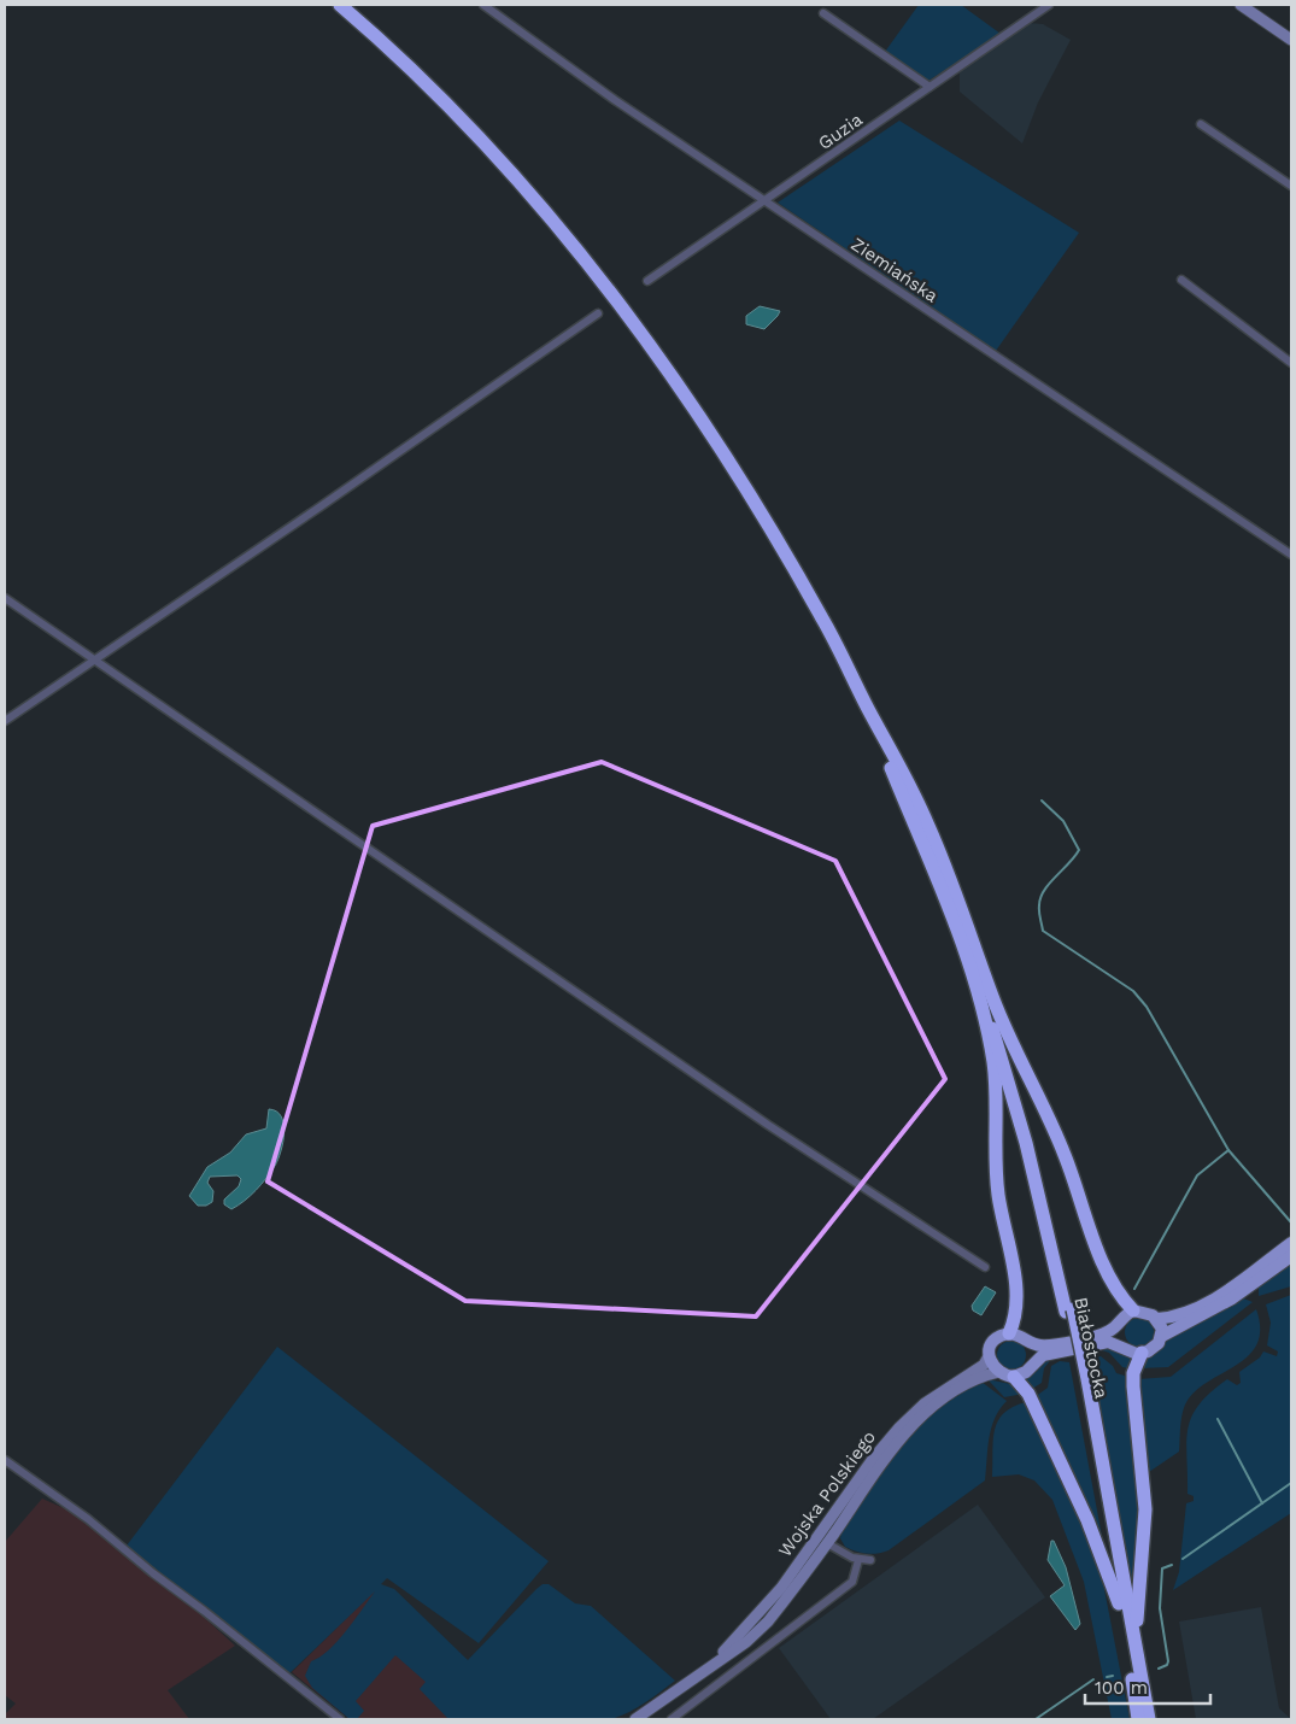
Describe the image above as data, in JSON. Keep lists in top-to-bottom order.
{
  "streets": {
    "highway": ["Białostocka"],
    "main road": ["Wojska Polskiego"],
    "street": ["Guzia", "Ziemiańska"]
  },
  "crossings": [
    ["Guzia", "Ziemiańska"]
  ],
  "scale_bar": "100 m"
}
